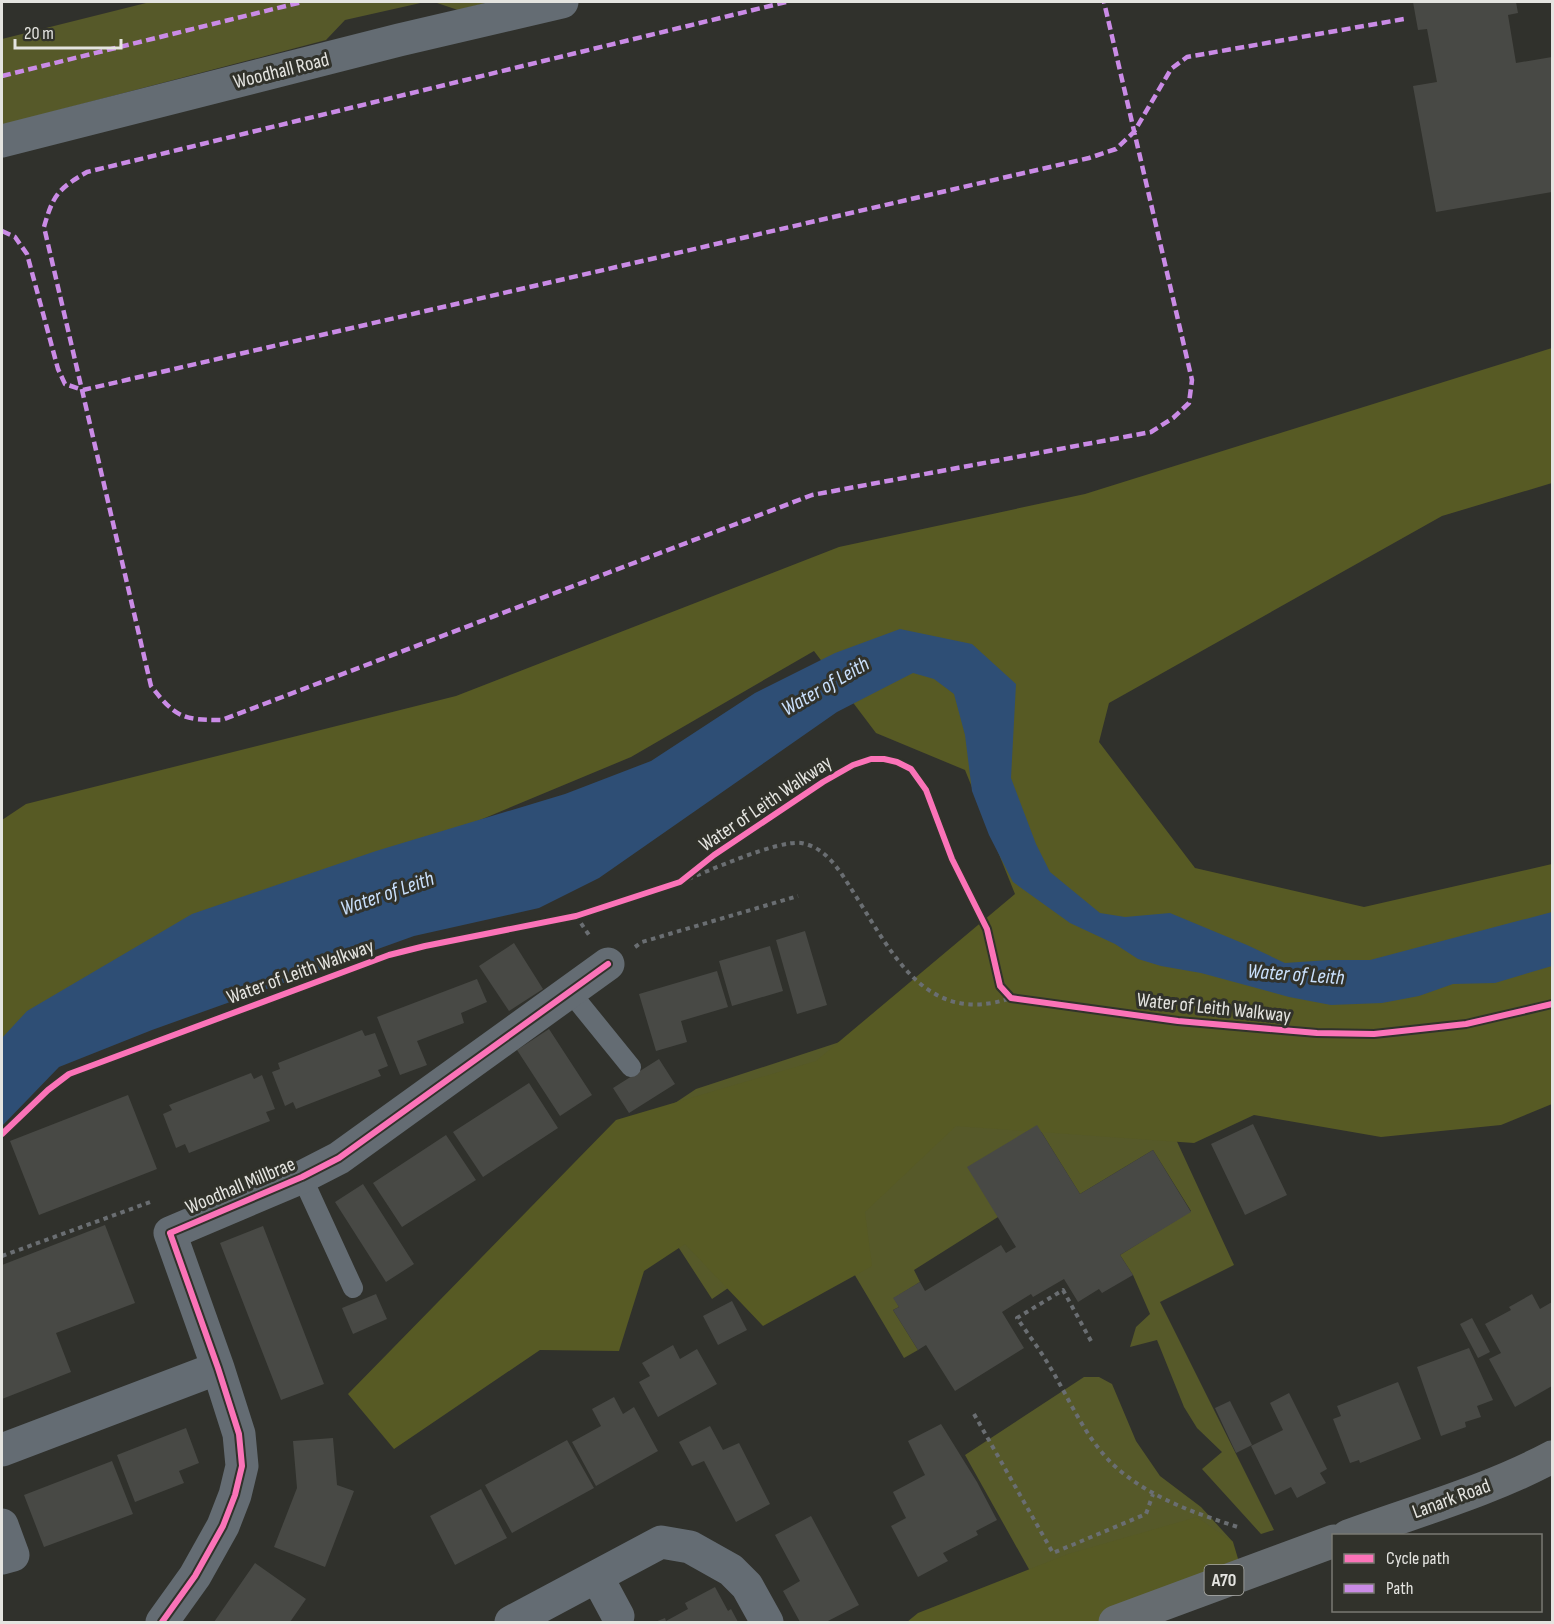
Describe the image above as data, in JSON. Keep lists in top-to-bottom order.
{
  "streets": {
    "main road": ["Lanark Road", "A70"],
    "street": ["Woodhall Road", "Woodhall Millbrae"],
    "cycle path": ["Water of Leith Walkway"]
  },
  "water": ["Water of Leith"],
  "legend": ["Cycle path", "Path"],
  "scale_bar": "20 m"
}
